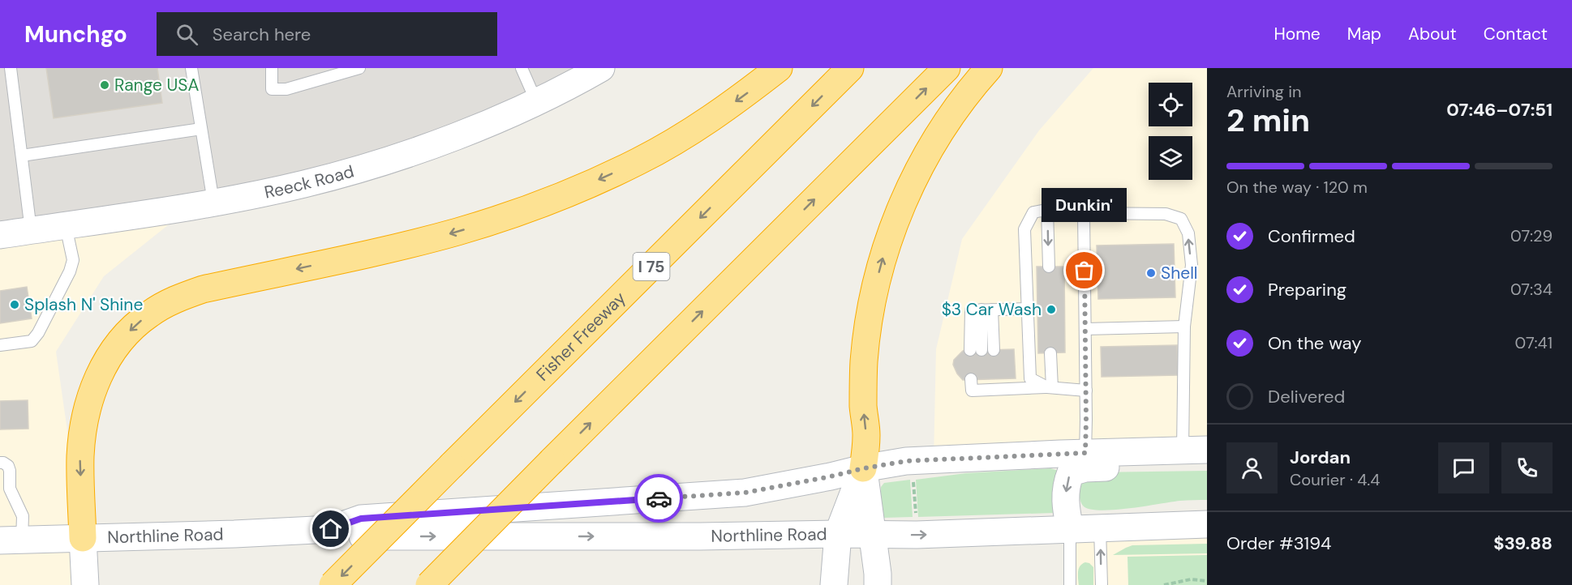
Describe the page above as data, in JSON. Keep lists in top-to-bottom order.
{
  "streets": {
    "highway": ["I 75", "Fisher Freeway"],
    "main road": ["Reeck Road", "Northline Road"]
  },
  "places": [
    "Range USA",
    "Dunkin'",
    "Shell",
    "Splash N' Shine",
    "$3 Car Wash"
  ],
  "page": {
    "header": "Munchgo",
    "search": "Search here",
    "nav": [
      "Home",
      "Map",
      "About",
      "Contact"
    ],
    "heading": ["2 min", "Arriving in", "07:46–07:51"],
    "panel": [
      "Jordan",
      "Courier · 4.4",
      "Order #3194",
      "$39.88"
    ],
    "bar": "On the way · 120 m",
    "bubble": "Dunkin'",
    "list": [
      ["Confirmed", "07:29"],
      ["Preparing", "07:34"],
      ["On the way", "07:41"],
      "Delivered"
    ]
  }
}
